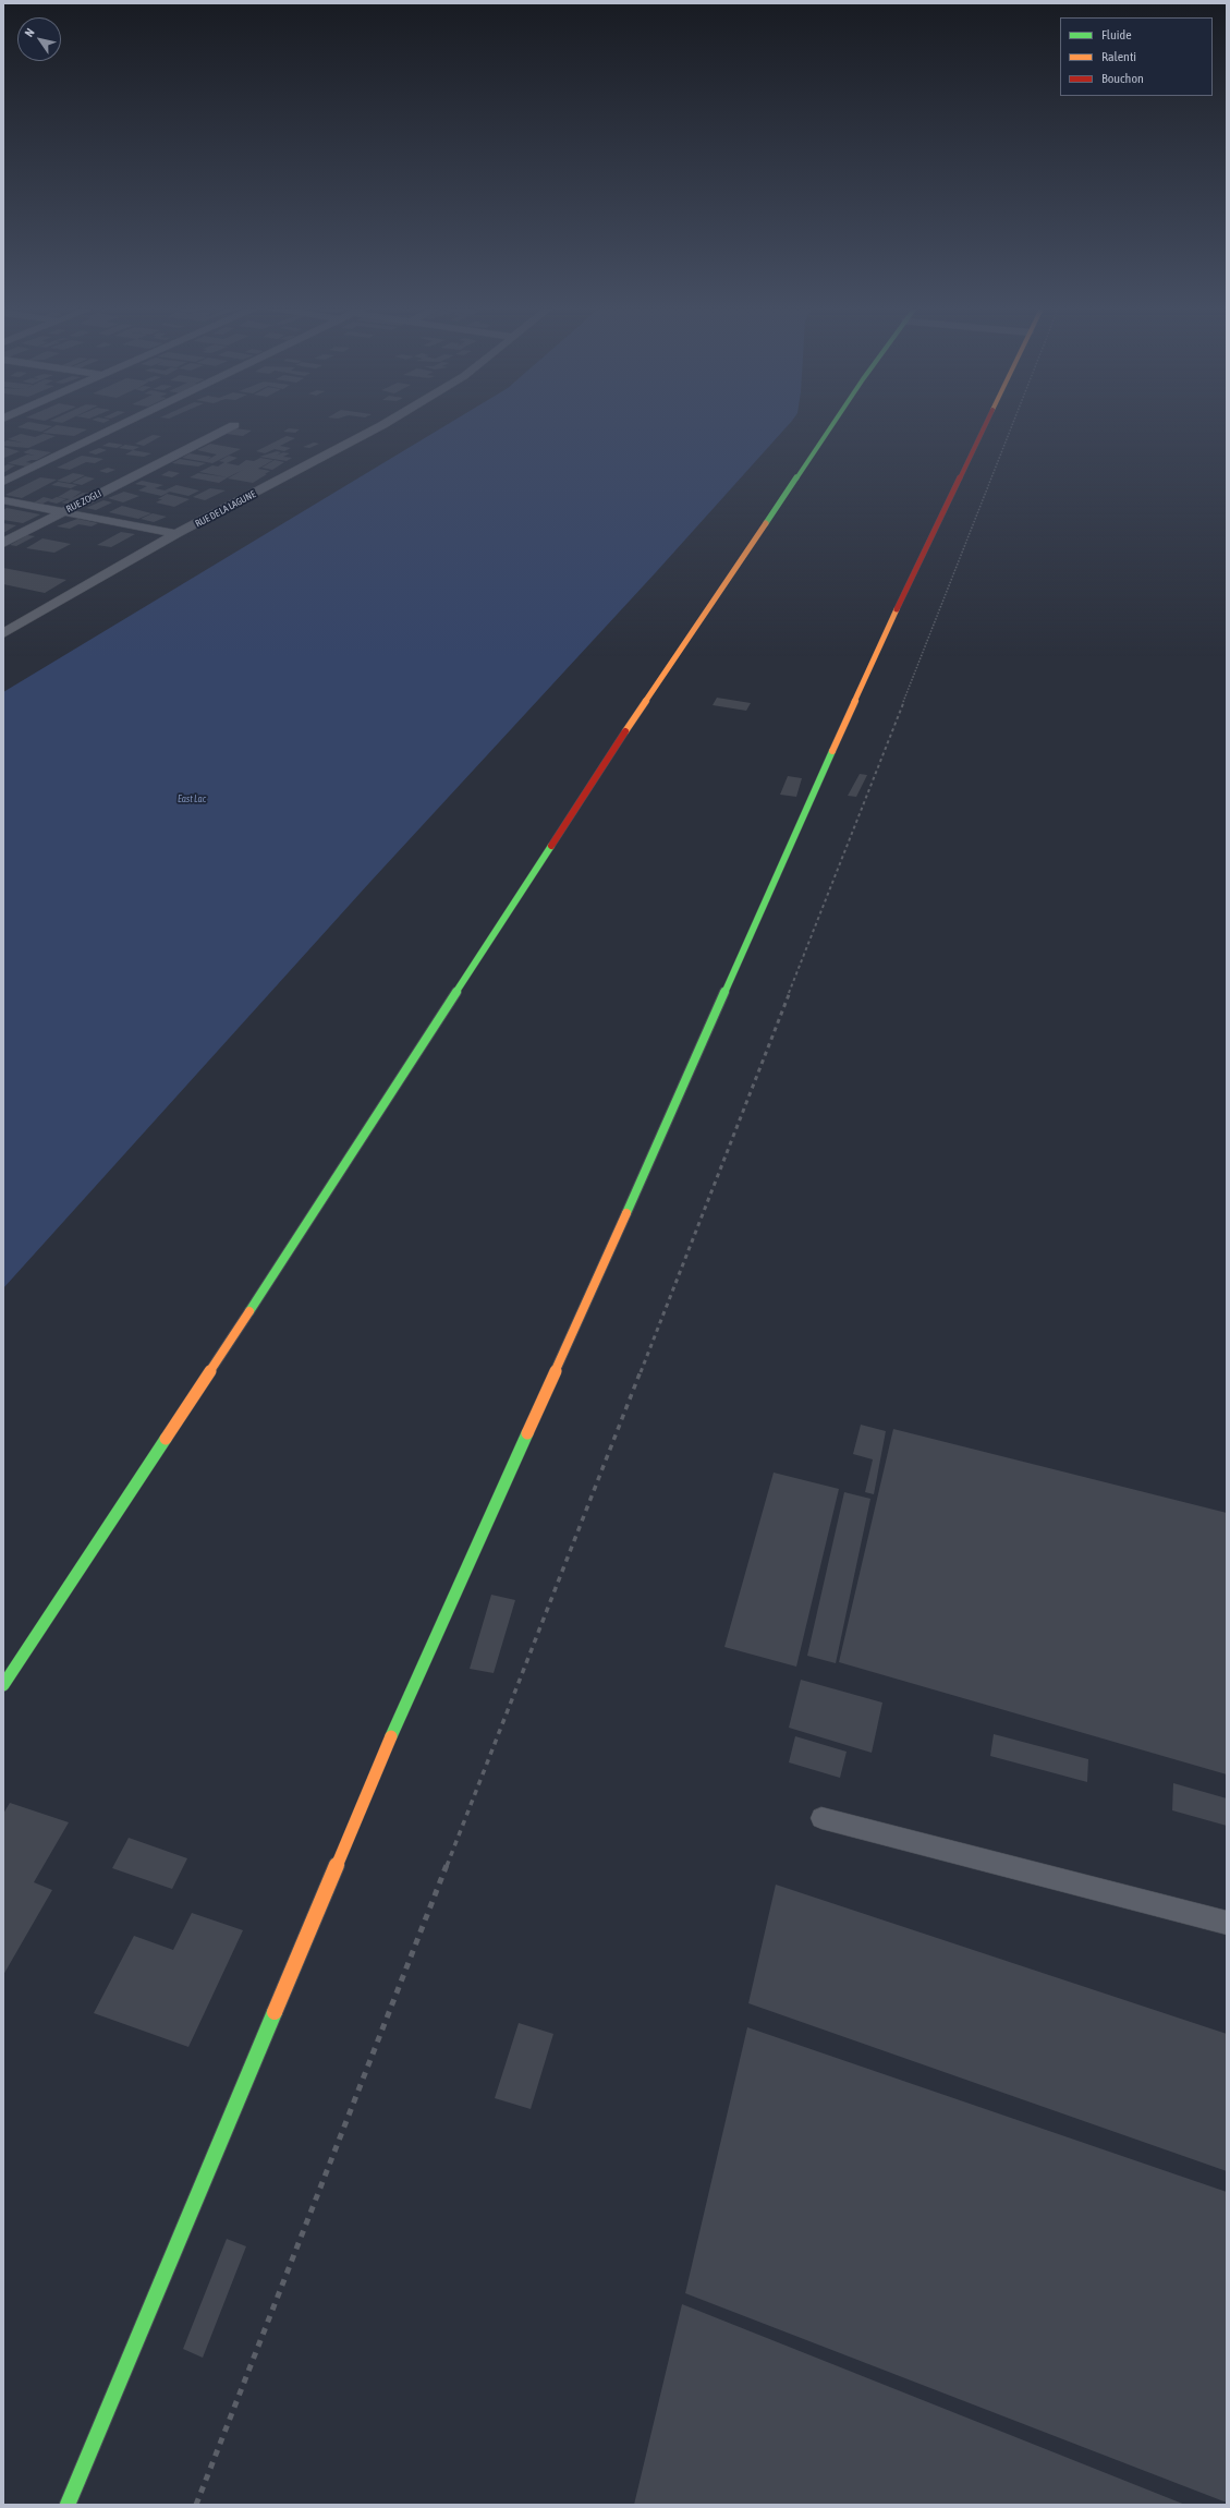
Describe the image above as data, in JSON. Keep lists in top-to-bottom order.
{
  "streets": {
    "street": ["RUE ZOGLI", "RUE DE LA LAGUNE"]
  },
  "water": ["East Lac"],
  "legend": ["Fluide", "Ralenti", "Bouchon"],
  "north": "top left"
}
